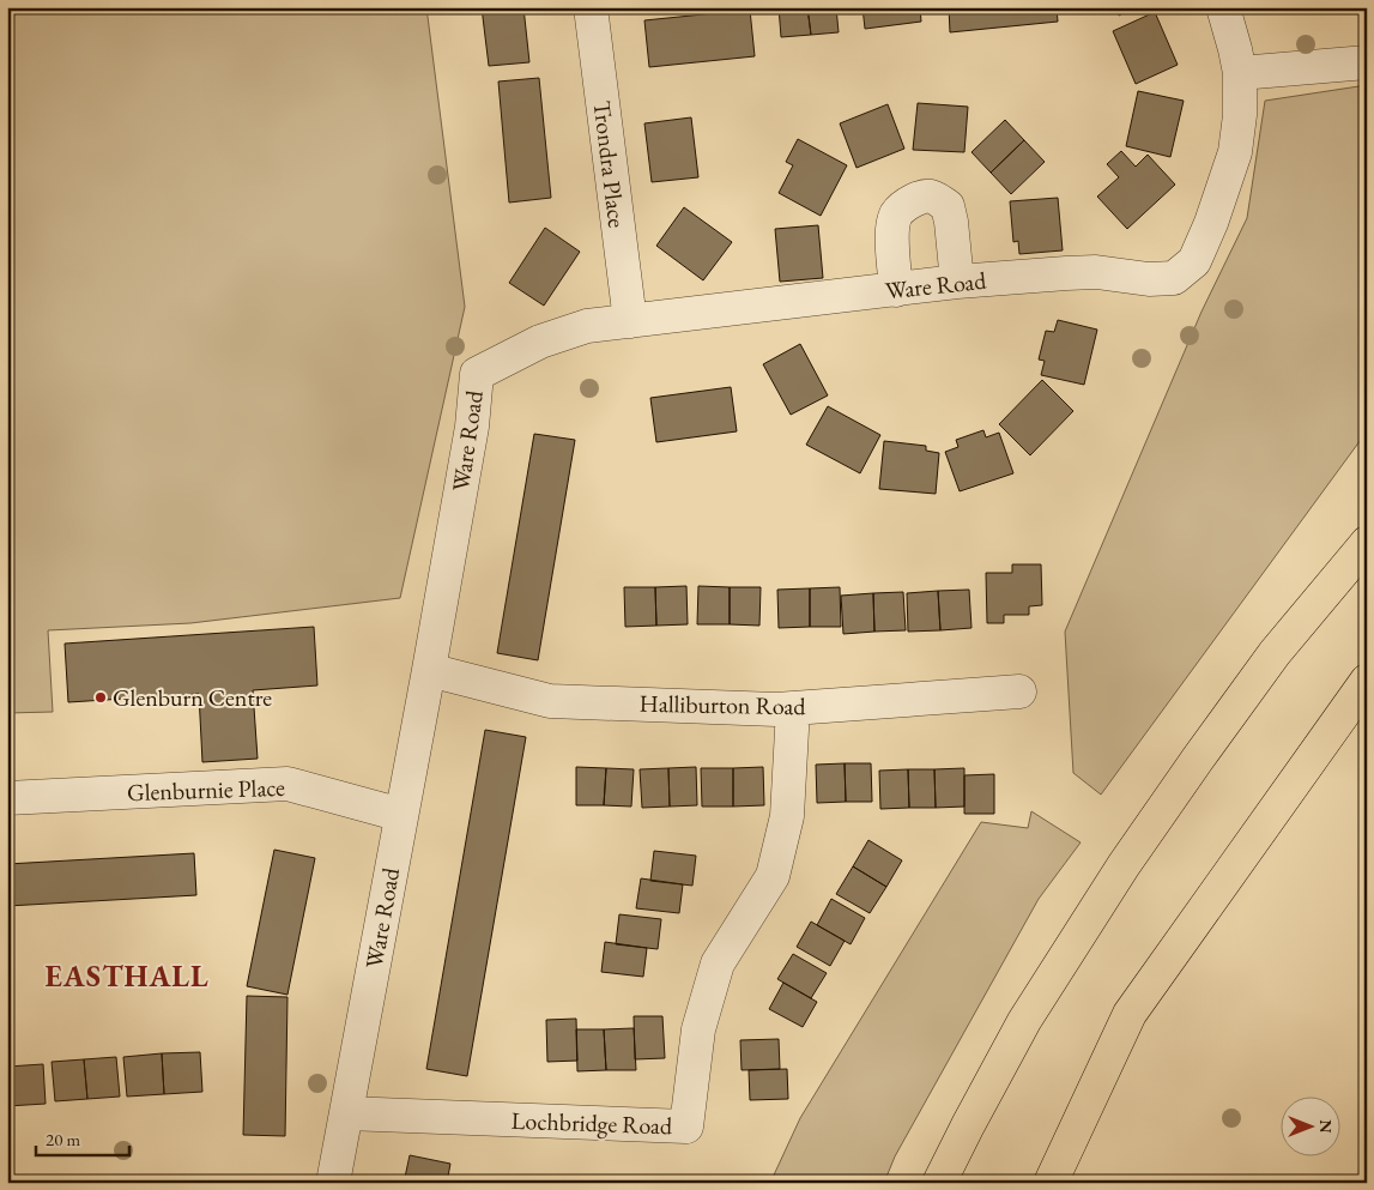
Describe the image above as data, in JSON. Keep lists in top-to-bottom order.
{
  "streets": {
    "street": [
      "Trondra Place",
      "Ware Road",
      "Halliburton Road",
      "Glenburnie Place",
      "Lochbridge Road"
    ]
  },
  "crossings": [
    ["Trondra Place", "Ware Road"],
    ["Ware Road", "Halliburton Road"],
    ["Ware Road", "Glenburnie Place"],
    ["Ware Road", "Lochbridge Road"],
    ["Halliburton Road", "Lochbridge Road"]
  ],
  "districts": ["EASTHALL"],
  "places": ["Glenburn Centre"],
  "scale_bar": "20 m",
  "north": "right"
}
